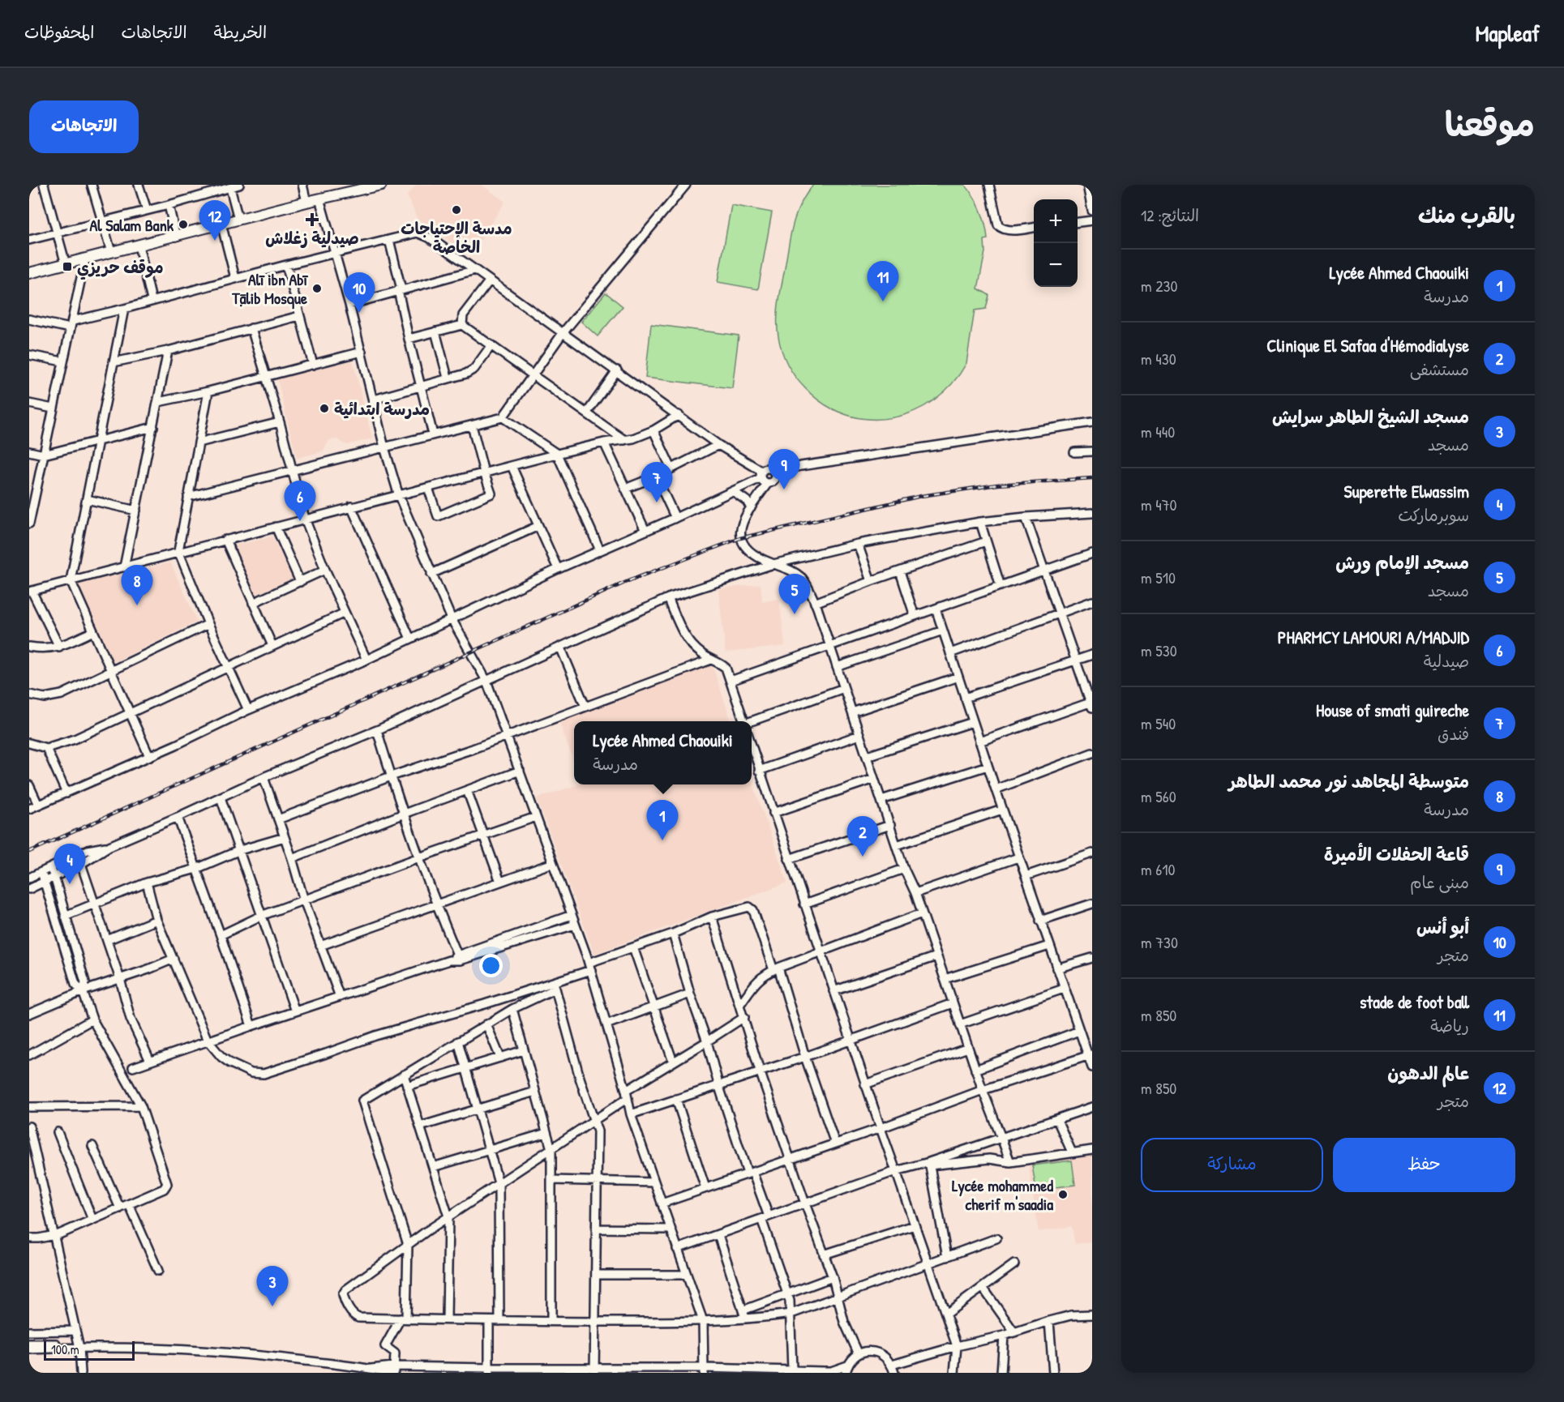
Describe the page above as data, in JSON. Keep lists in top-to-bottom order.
{
  "places": {
    "other": [
      "مدسة الإحتياجات الخاصة",
      "Al Salam Bank",
      "Alī ibn Abī Ṭālib Mosque",
      "مدرسة ابتدائية",
      "Lycée mohammed cherif m'saadia"
    ],
    "health": ["صيدلية زغلاش"],
    "transit": ["موقف حريزي"]
  },
  "scale_bar": "100 m",
  "page": {
    "header": "Mapleaf",
    "nav": ["الخريطة", "الاتجاهات", "المحفوظات"],
    "title": "موقعنا",
    "buttons": [
      "الاتجاهات",
      ["حفظ", "مشاركة"]
    ],
    "heading": ["بالقرب منك", "النتائج: 12"],
    "map_buttons": ["+", "−"],
    "pins": [
      "12",
      "11",
      "10",
      "9",
      "7",
      "6",
      "8",
      "5",
      "1",
      "2",
      "4",
      "3"
    ],
    "list": [
      {
        "mark": "1",
        "name": "Lycée Ahmed Chaouiki",
        "note": "مدرسة",
        "value": "230 m"
      },
      {
        "mark": "2",
        "name": "Clinique El Safaa d'Hémodialyse",
        "note": "مستشفى",
        "value": "430 m"
      },
      {
        "mark": "3",
        "name": "مسجد الشيخ الطاهر سرايش",
        "note": "مسجد",
        "value": "440 m"
      },
      {
        "mark": "4",
        "name": "Superette Elwassim",
        "note": "سوبرماركت",
        "value": "470 m"
      },
      {
        "mark": "5",
        "name": "مسجد الإمام ورش",
        "note": "مسجد",
        "value": "510 m"
      },
      {
        "mark": "6",
        "name": "PHARMCY LAMOURI A/MADJID",
        "note": "صيدلية",
        "value": "530 m"
      },
      {
        "mark": "7",
        "name": "House of smati guireche",
        "note": "فندق",
        "value": "540 m"
      },
      {
        "mark": "8",
        "name": "متوسطة المجاهد نور محمد الطاهر",
        "note": "مدرسة",
        "value": "560 m"
      },
      {
        "mark": "9",
        "name": "قاعة الحفلات الأميرة",
        "note": "مبنى عام",
        "value": "610 m"
      },
      {
        "mark": "10",
        "name": "أبو أنس",
        "note": "متجر",
        "value": "730 m"
      },
      {
        "mark": "11",
        "name": "stade de foot ball",
        "note": "رياضة",
        "value": "850 m"
      },
      {
        "mark": "12",
        "name": "عالم الدهون",
        "note": "متجر",
        "value": "850 m"
      }
    ],
    "popup": ["Lycée Ahmed Chaouiki", "مدرسة"],
    "scale": "100 m"
  }
}
